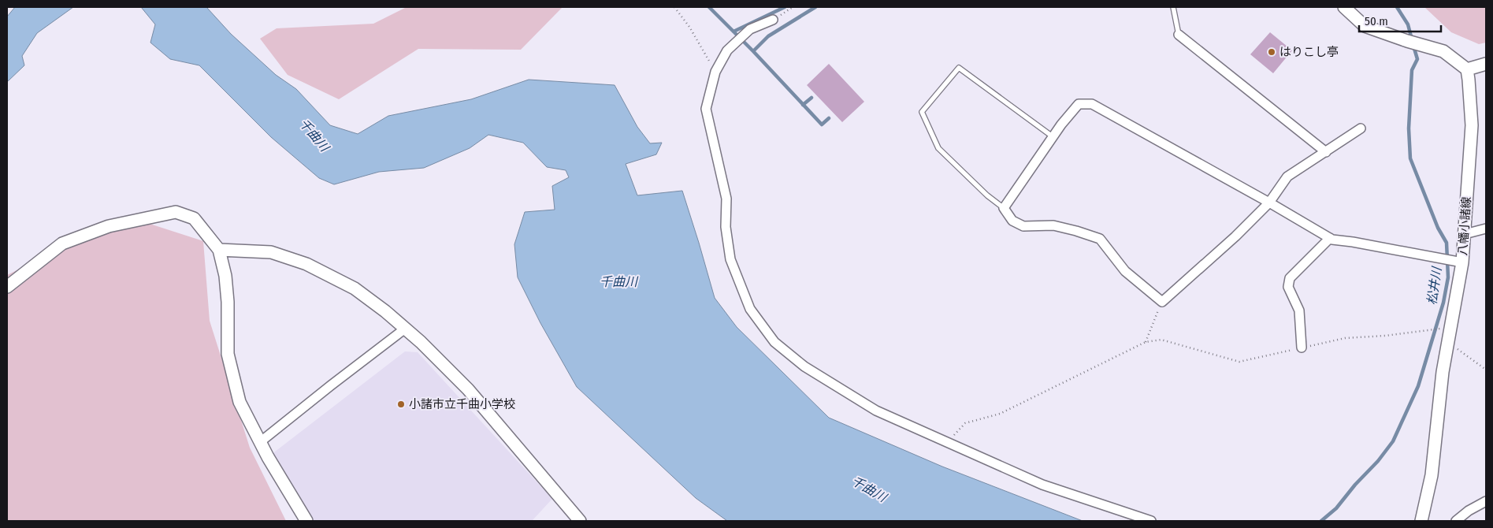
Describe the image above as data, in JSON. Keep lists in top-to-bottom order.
{
  "streets": {
    "street": ["八幡小諸線"]
  },
  "water": ["千曲川", "松井川"],
  "places": ["はりこし亭", "小諸市立千曲小学校"],
  "scale_bar": "50 m"
}
